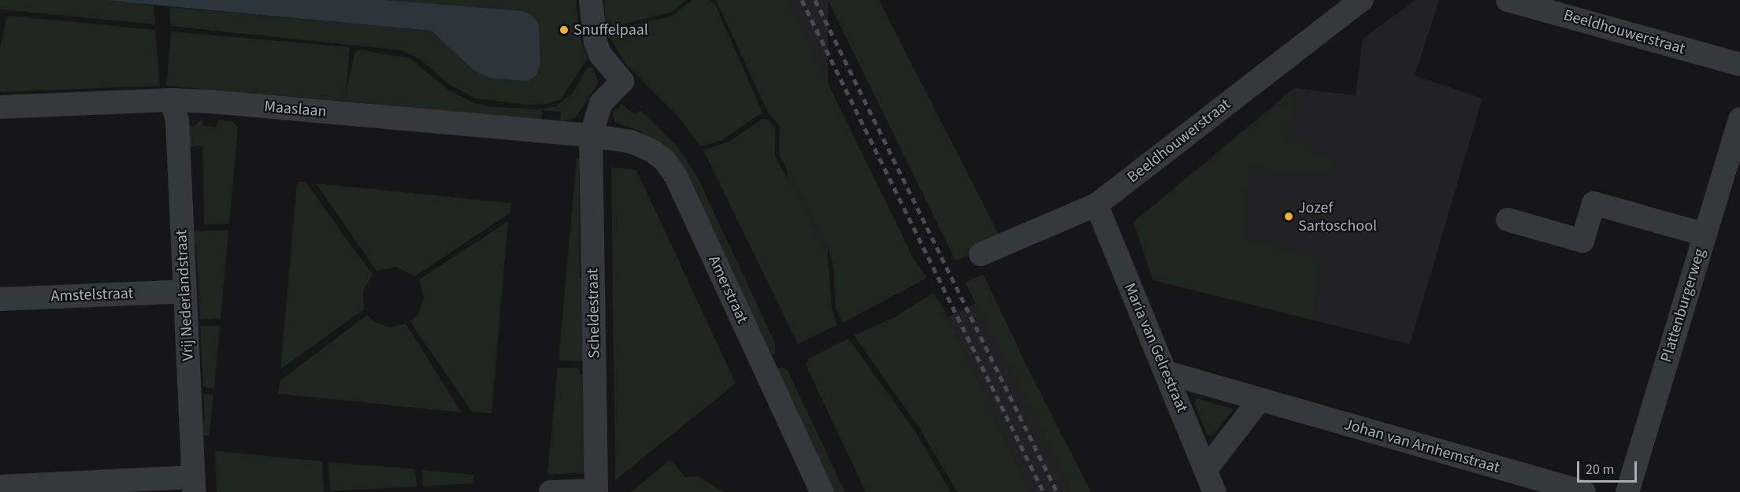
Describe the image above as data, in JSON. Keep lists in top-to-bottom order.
{
  "streets": {
    "street": [
      "Beeldhouwerstraat",
      "Maaslaan",
      "Amerstraat",
      "Amstelstraat",
      "Vrij Nederlandstraat",
      "Plattenburgerweg",
      "Scheldestraat",
      "Maria van Gelrestraat",
      "Johan van Arnhemstraat"
    ]
  },
  "crossings": [
    ["Beeldhouwerstraat", "Maria van Gelrestraat"],
    ["Maaslaan", "Amerstraat"],
    ["Maaslaan", "Vrij Nederlandstraat"],
    ["Maaslaan", "Scheldestraat"],
    ["Amerstraat", "Scheldestraat"],
    ["Amstelstraat", "Vrij Nederlandstraat"],
    ["Maria van Gelrestraat", "Johan van Arnhemstraat"]
  ],
  "places": ["Snuffelpaal", "Jozef Sartoschool"],
  "scale_bar": "20 m"
}
